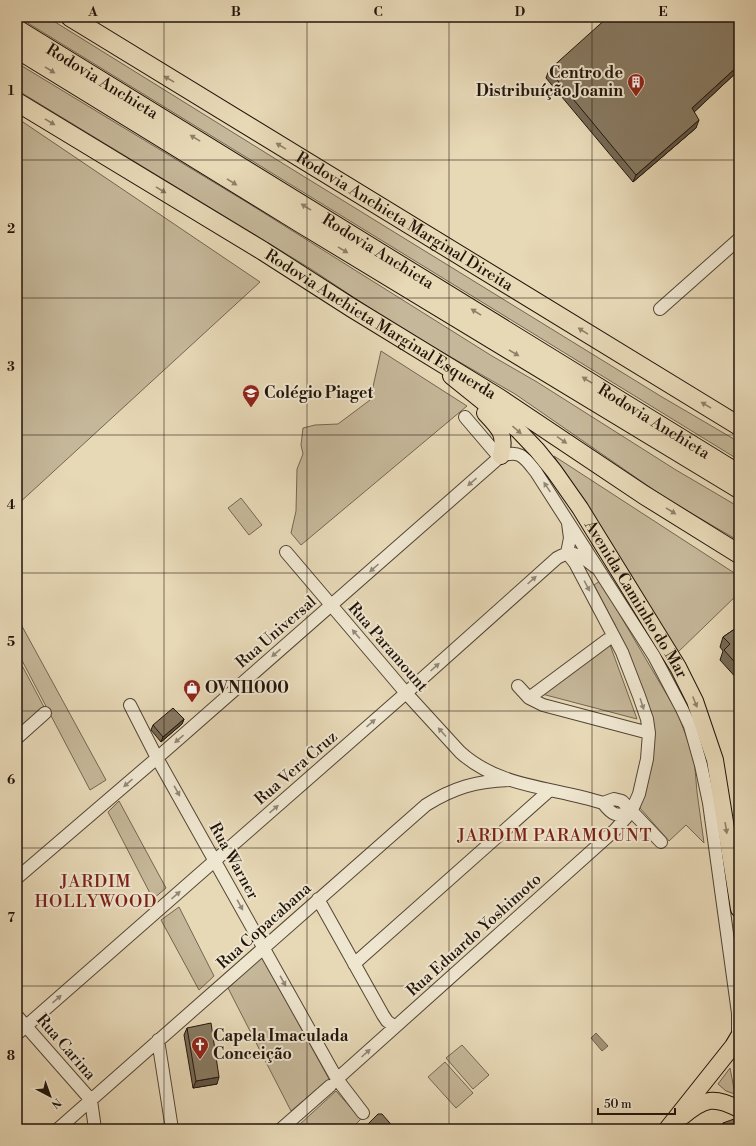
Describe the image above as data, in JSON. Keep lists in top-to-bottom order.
{
  "streets": {
    "highway": ["Rodovia Anchieta", "Rodovia Anchieta Marginal Direita", "Rodovia Anchieta Marginal Esquerda"],
    "main road": ["Avenida Caminho do Mar"],
    "street": [
      "Rua Universal",
      "Rua Paramount",
      "Rua Vera Cruz",
      "Rua Warner",
      "Rua Copacabana",
      "Rua Eduardo Yoshimoto",
      "Rua Carina"
    ]
  },
  "crossings": [
    ["Rodovia Anchieta Marginal Esquerda", "Avenida Caminho do Mar"],
    ["Avenida Caminho do Mar", "Rua Universal"],
    ["Rua Universal", "Rua Paramount"],
    ["Rua Universal", "Rua Warner"],
    ["Rua Paramount", "Rua Vera Cruz"],
    ["Rua Paramount", "Rua Copacabana"],
    ["Rua Paramount", "Rua Eduardo Yoshimoto"],
    ["Rua Vera Cruz", "Rua Warner"],
    ["Rua Vera Cruz", "Rua Eduardo Yoshimoto"],
    ["Rua Vera Cruz", "Rua Carina"],
    ["Rua Warner", "Rua Copacabana"],
    ["Rua Warner", "Rua Eduardo Yoshimoto"],
    ["Rua Copacabana", "Rua Carina"]
  ],
  "one_way": [
    "Rodovia Anchieta Marginal Direita",
    "Rodovia Anchieta Marginal Esquerda",
    "Rua Universal",
    "Rua Paramount",
    "Rua Vera Cruz"
  ],
  "districts": ["JARDIM PARAMOUNT", "JARDIM HOLLYWOOD"],
  "places": {
    "building": ["Centro de Distribuíção Joanin"],
    "school or university": ["Colégio Piaget"],
    "shop": ["OVNI1000"],
    "church": ["Capela Imaculada Conceição"]
  },
  "scale_bar": "50 m",
  "north": "bottom right",
  "grid": {
    "columns": [
      "A",
      "B",
      "C",
      "D",
      "E"
    ],
    "rows": [
      "1",
      "2",
      "3",
      "4",
      "5",
      "6",
      "7",
      "8"
    ]
  }
}
